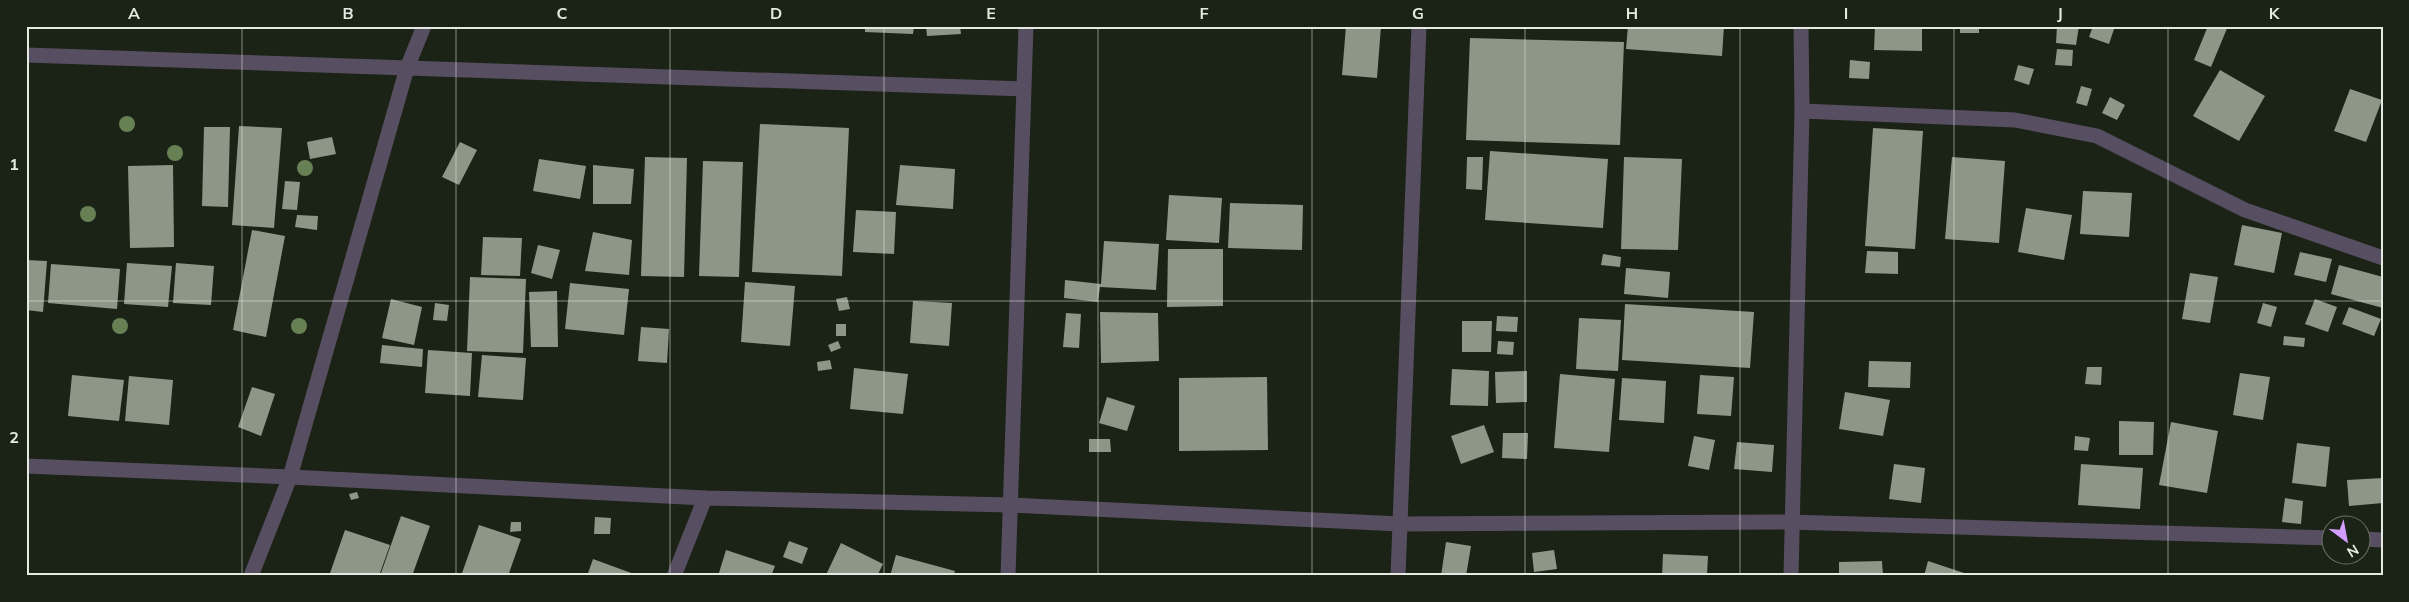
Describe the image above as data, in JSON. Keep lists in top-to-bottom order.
{
  "north": "bottom right",
  "grid": {
    "columns": [
      "A",
      "B",
      "C",
      "D",
      "E",
      "F",
      "G",
      "H",
      "I",
      "J",
      "K"
    ],
    "rows": ["1", "2"]
  }
}
